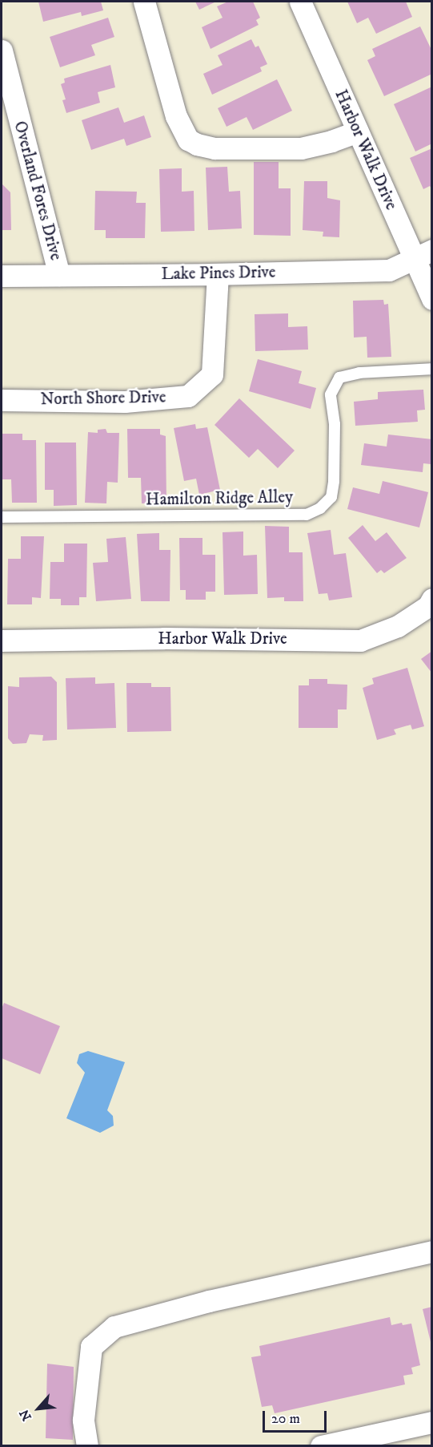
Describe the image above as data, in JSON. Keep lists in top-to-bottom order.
{
  "streets": {
    "street": [
      "Harbor Walk Drive",
      "Overland Fores Drive",
      "Lake Pines Drive",
      "North Shore Drive"
    ],
    "lane": ["Hamilton Ridge Alley"]
  },
  "crossings": [
    ["Harbor Walk Drive", "Lake Pines Drive"],
    ["Overland Fores Drive", "Lake Pines Drive"],
    ["Lake Pines Drive", "North Shore Drive"]
  ],
  "scale_bar": "20 m",
  "north": "bottom left"
}
